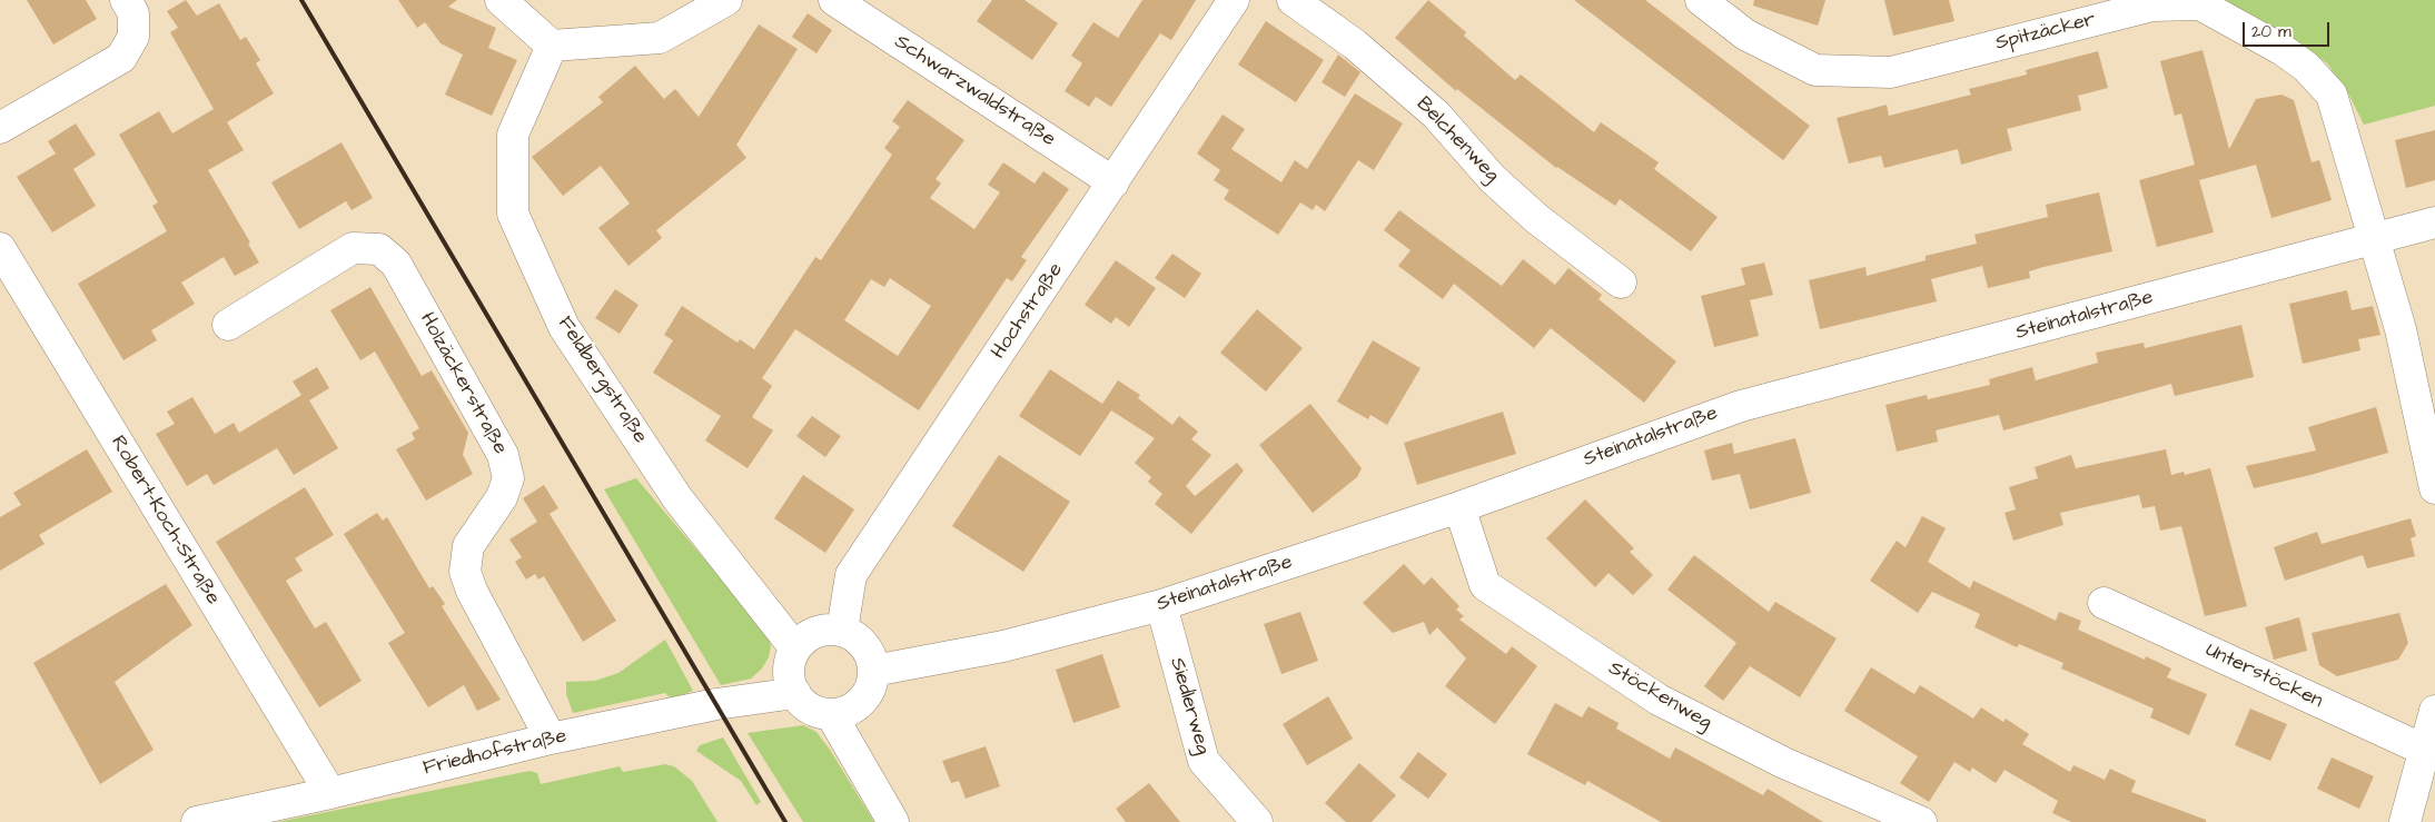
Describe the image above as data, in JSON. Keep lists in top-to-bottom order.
{
  "streets": {
    "street": [
      "Spitzäcker",
      "Schwarzwaldstraße",
      "Belchenweg",
      "Hochstraße",
      "Steinatalstraße",
      "Feldbergstraße",
      "Holzäckerstraße",
      "Robert-Koch-Straße",
      "Unterstöcken",
      "Stöckenweg",
      "Siedlerweg",
      "Friedhofstraße"
    ]
  },
  "crossings": [
    ["Spitzäcker", "Steinatalstraße"],
    ["Schwarzwaldstraße", "Hochstraße"],
    ["Hochstraße", "Steinatalstraße"],
    ["Hochstraße", "Feldbergstraße"],
    ["Hochstraße", "Friedhofstraße"],
    ["Steinatalstraße", "Feldbergstraße"],
    ["Steinatalstraße", "Stöckenweg"],
    ["Steinatalstraße", "Siedlerweg"],
    ["Steinatalstraße", "Friedhofstraße"],
    ["Feldbergstraße", "Friedhofstraße"],
    ["Holzäckerstraße", "Friedhofstraße"],
    ["Robert-Koch-Straße", "Friedhofstraße"]
  ],
  "scale_bar": "20 m"
}
